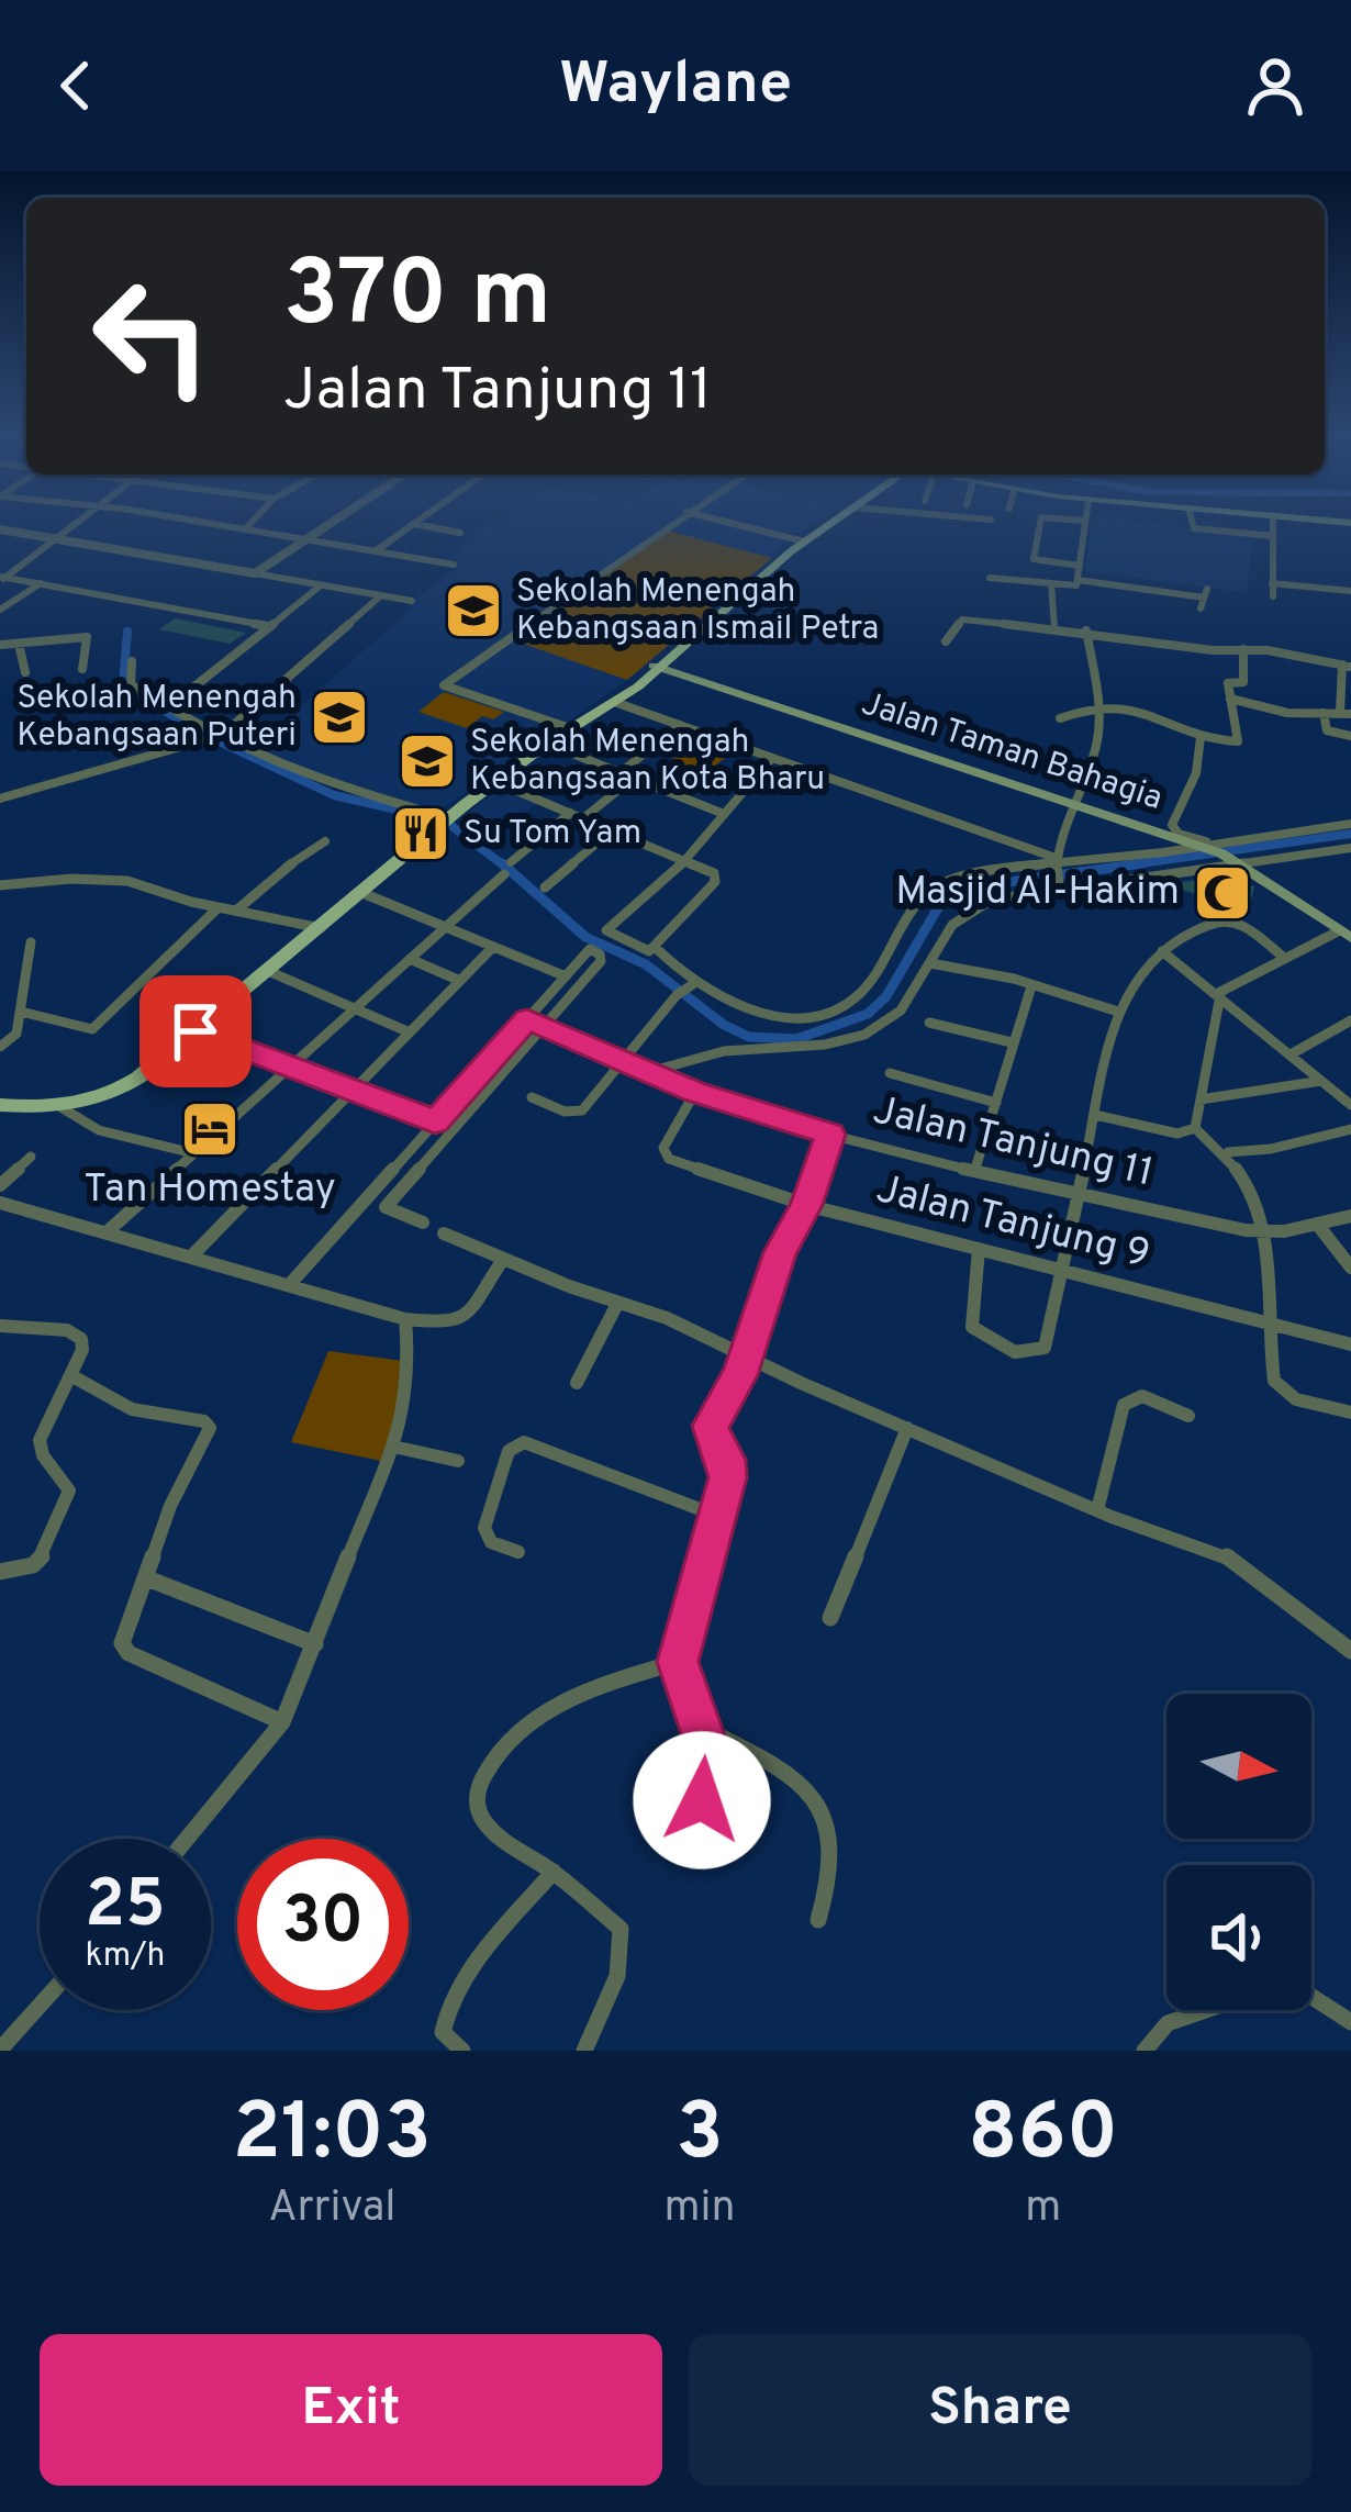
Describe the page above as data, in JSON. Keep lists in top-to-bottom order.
{
  "streets": {
    "main road": ["Jalan Taman Bahagia"],
    "street": ["Jalan Tanjung 11", "Jalan Tanjung 9"]
  },
  "crossings": [
    ["Jalan Tanjung 11", "Jalan Tanjung 9"]
  ],
  "places": {
    "school or university": ["Sekolah Menengah Kebangsaan Ismail Petra", "Sekolah Menengah Kebangsaan Puteri", "Sekolah Menengah Kebangsaan Kota Bharu"],
    "restaurant": ["Su Tom Yam"],
    "mosque": ["Masjid Al-Hakim"],
    "hotel": ["Tan Homestay"]
  },
  "north": "right",
  "page": {
    "header": "Waylane",
    "turn": ["370 m", "Jalan Tanjung 11"],
    "speed": "25 km/h",
    "limit": "30",
    "eta": [
      "21:03",
      "Arrival",
      "3",
      "min",
      "860",
      "m"
    ],
    "buttons": ["Exit", "Share"]
  }
}
